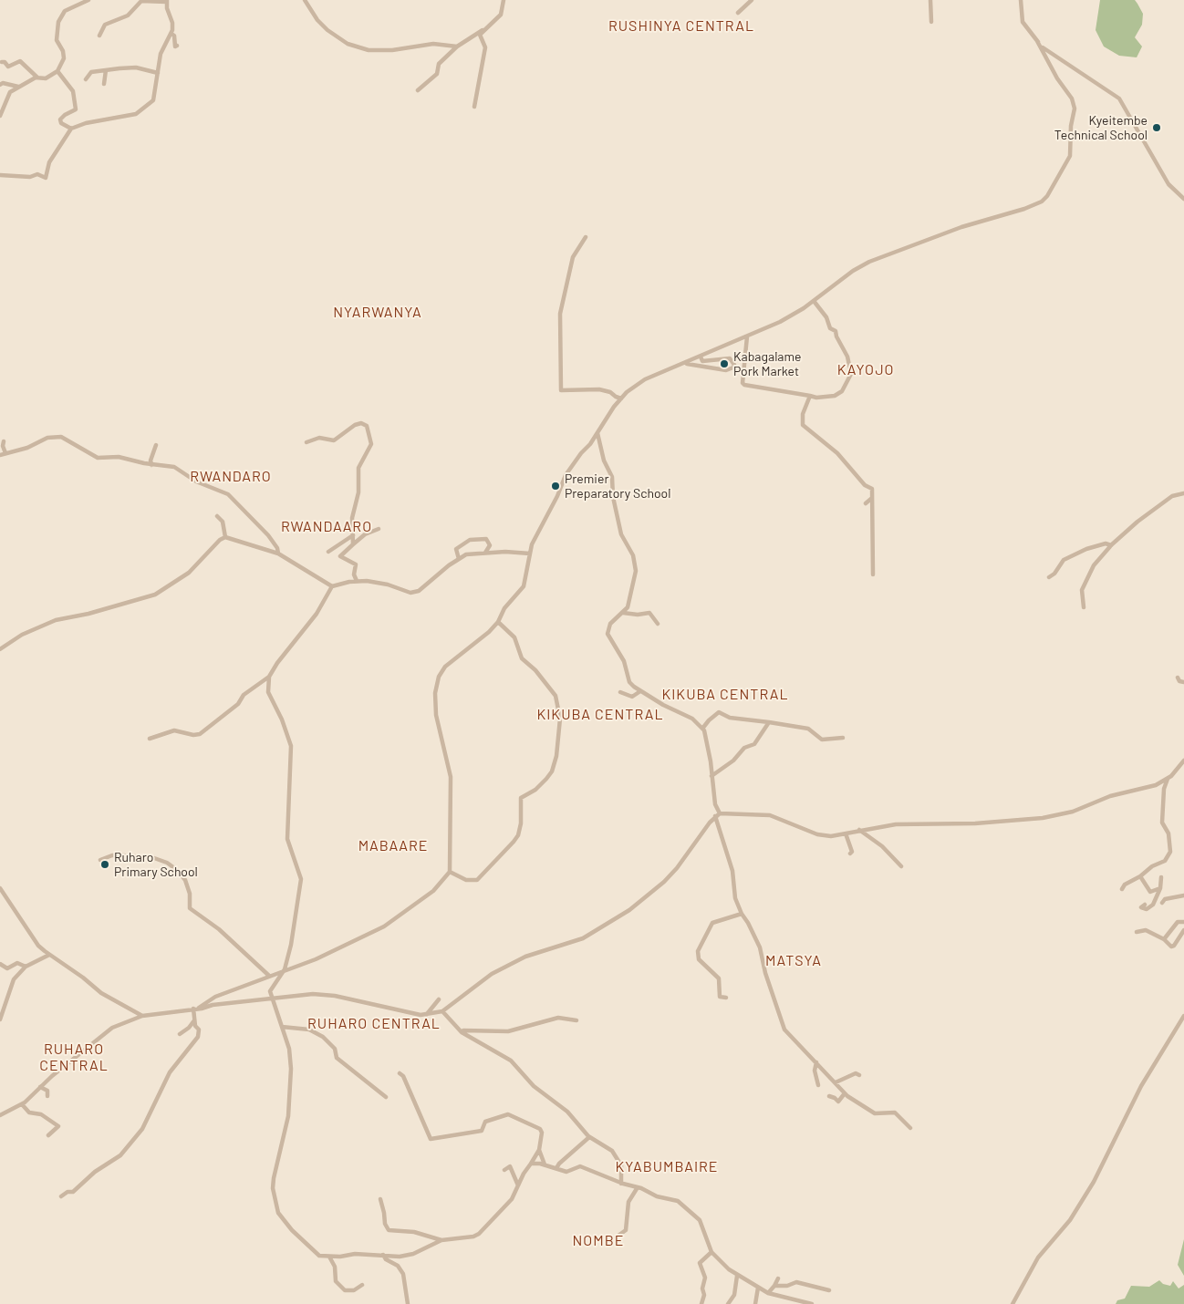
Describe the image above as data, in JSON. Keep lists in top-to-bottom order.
{
  "districts": [
    "RUSHINYA CENTRAL",
    "NYARWANYA",
    "KAYOJO",
    "RWANDARO",
    "RWANDAARO",
    "KIKUBA CENTRAL",
    "KIKUBA CENTRAL",
    "MABAARE",
    "MATSYA",
    "RUHARO CENTRAL",
    "RUHARO CENTRAL",
    "KYABUMBAIRE",
    "NOMBE"
  ],
  "places": [
    "Kyeitembe Technical School",
    "Kabagalame Pork Market",
    "Premier Preparatory School",
    "Ruharo Primary School"
  ]
}
